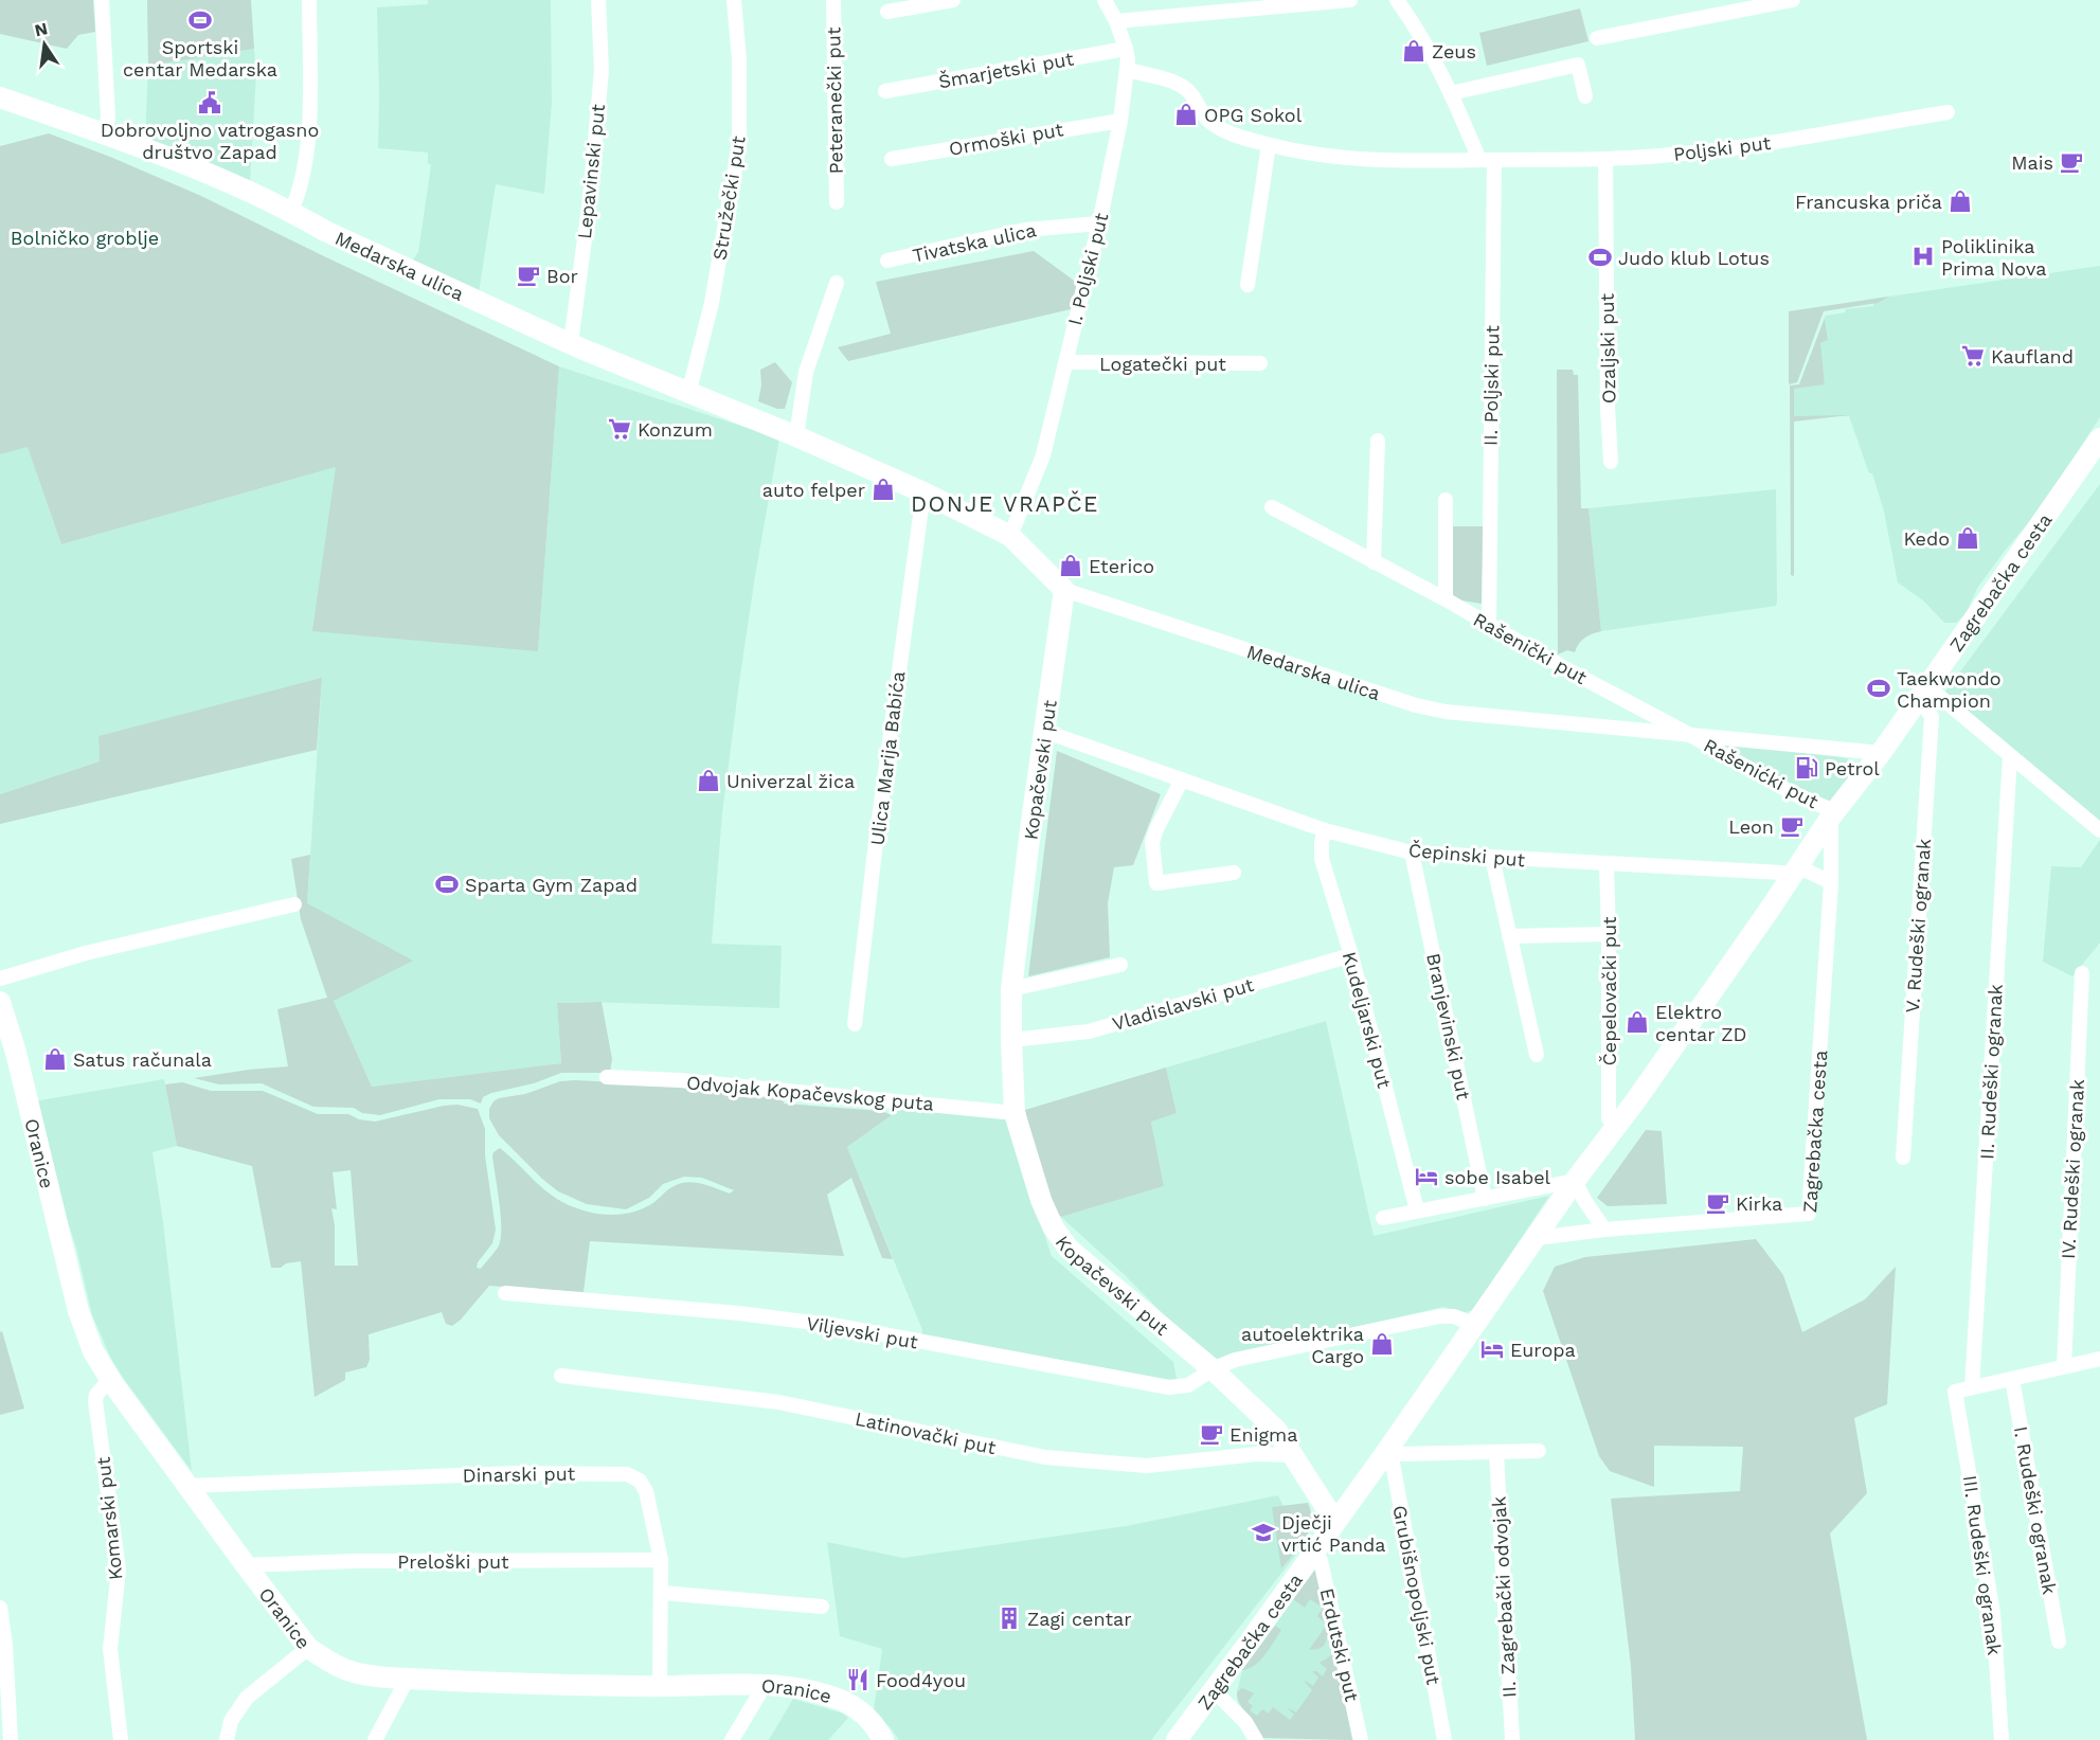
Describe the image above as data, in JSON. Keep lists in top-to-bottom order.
{
  "streets": {
    "street": [
      "Šmarjetski put",
      "Peteranečki put",
      "Ormoški put",
      "Poljski put",
      "Lepavinski put",
      "Stružečki put",
      "Tivatska ulica",
      "Medarska ulica",
      "I. Poljski put",
      "Ozaljski put",
      "Logatečki put",
      "II. Poljski put",
      "Zagrebačka cesta",
      "Rašenički put",
      "Ulica Marija Babića",
      "Kopačevski put",
      "Rašenićki put",
      "Čepinski put",
      "V. Rudeški ogranak",
      "Čepelovački put",
      "Vladislavski put",
      "Kudeljarski put",
      "Branjevinski put",
      "II. Rudeški ogranak",
      "Odvojak Kopačevskog puta",
      "Oranice",
      "IV. Rudeški ogranak",
      "Viljevski put",
      "Latinovački put",
      "Dinarski put",
      "I. Rudeški ogranak",
      "Komarski put",
      "Preloški put",
      "III. Rudeški ogranak",
      "Grubišnopoljski put",
      "II. Zagrebački odvojak",
      "Erdutski put"
    ]
  },
  "crossings": [
    ["Šmarjetski put", "I. Poljski put"],
    ["Ormoški put", "I. Poljski put"],
    ["Poljski put", "Ozaljski put"],
    ["Poljski put", "II. Poljski put"],
    ["Lepavinski put", "Medarska ulica"],
    ["Stružečki put", "Medarska ulica"],
    ["Tivatska ulica", "I. Poljski put"],
    ["Medarska ulica", "I. Poljski put"],
    ["Medarska ulica", "Zagrebačka cesta"],
    ["Medarska ulica", "Rašenički put"],
    ["Medarska ulica", "Ulica Marija Babića"],
    ["Medarska ulica", "Kopačevski put"],
    ["Medarska ulica", "Rašenićki put"],
    ["I. Poljski put", "Logatečki put"],
    ["II. Poljski put", "Rašenički put"],
    ["Zagrebačka cesta", "Kopačevski put"],
    ["Zagrebačka cesta", "Rašenićki put"],
    ["Zagrebačka cesta", "Čepinski put"],
    ["Zagrebačka cesta", "V. Rudeški ogranak"],
    ["Zagrebačka cesta", "Grubišnopoljski put"],
    ["Zagrebačka cesta", "Erdutski put"],
    ["Rašenički put", "Rašenićki put"],
    ["Kopačevski put", "Čepinski put"],
    ["Kopačevski put", "Vladislavski put"],
    ["Kopačevski put", "Odvojak Kopačevskog puta"],
    ["Kopačevski put", "Viljevski put"],
    ["Kopačevski put", "Latinovački put"],
    ["Čepinski put", "Čepelovački put"],
    ["Čepinski put", "Kudeljarski put"],
    ["Čepinski put", "Branjevinski put"],
    ["Vladislavski put", "Kudeljarski put"],
    ["II. Rudeški ogranak", "III. Rudeški ogranak"],
    ["Oranice", "Dinarski put"],
    ["Oranice", "Komarski put"],
    ["Oranice", "Preloški put"],
    ["Dinarski put", "Preloški put"]
  ],
  "districts": ["DONJE VRAPČE"],
  "parks": ["Bolničko groblje"],
  "places": {
    "sports": [
      "Sportski centar Medarska",
      "Judo klub Lotus",
      "Taekwondo Champion",
      "Sparta Gym Zapad"
    ],
    "shop": [
      "Zeus",
      "OPG Sokol",
      "Francuska priča",
      "auto felper",
      "Kedo",
      "Eterico",
      "Univerzal žica",
      "Elektro centar ZD",
      "Satus računala",
      "autoelektrika Cargo"
    ],
    "public building": ["Dobrovoljno vatrogasno društvo Zapad"],
    "cafe": [
      "Mais",
      "Bor",
      "Leon",
      "Kirka",
      "Enigma"
    ],
    "hospital": ["Poliklinika Prima Nova"],
    "supermarket": ["Kaufland", "Konzum"],
    "fuel station": ["Petrol"],
    "hotel": ["sobe Isabel", "Europa"],
    "school or university": ["Dječji vrtić Panda"],
    "building": ["Zagi centar"],
    "restaurant": ["Food4you"]
  },
  "north": "top"
}
